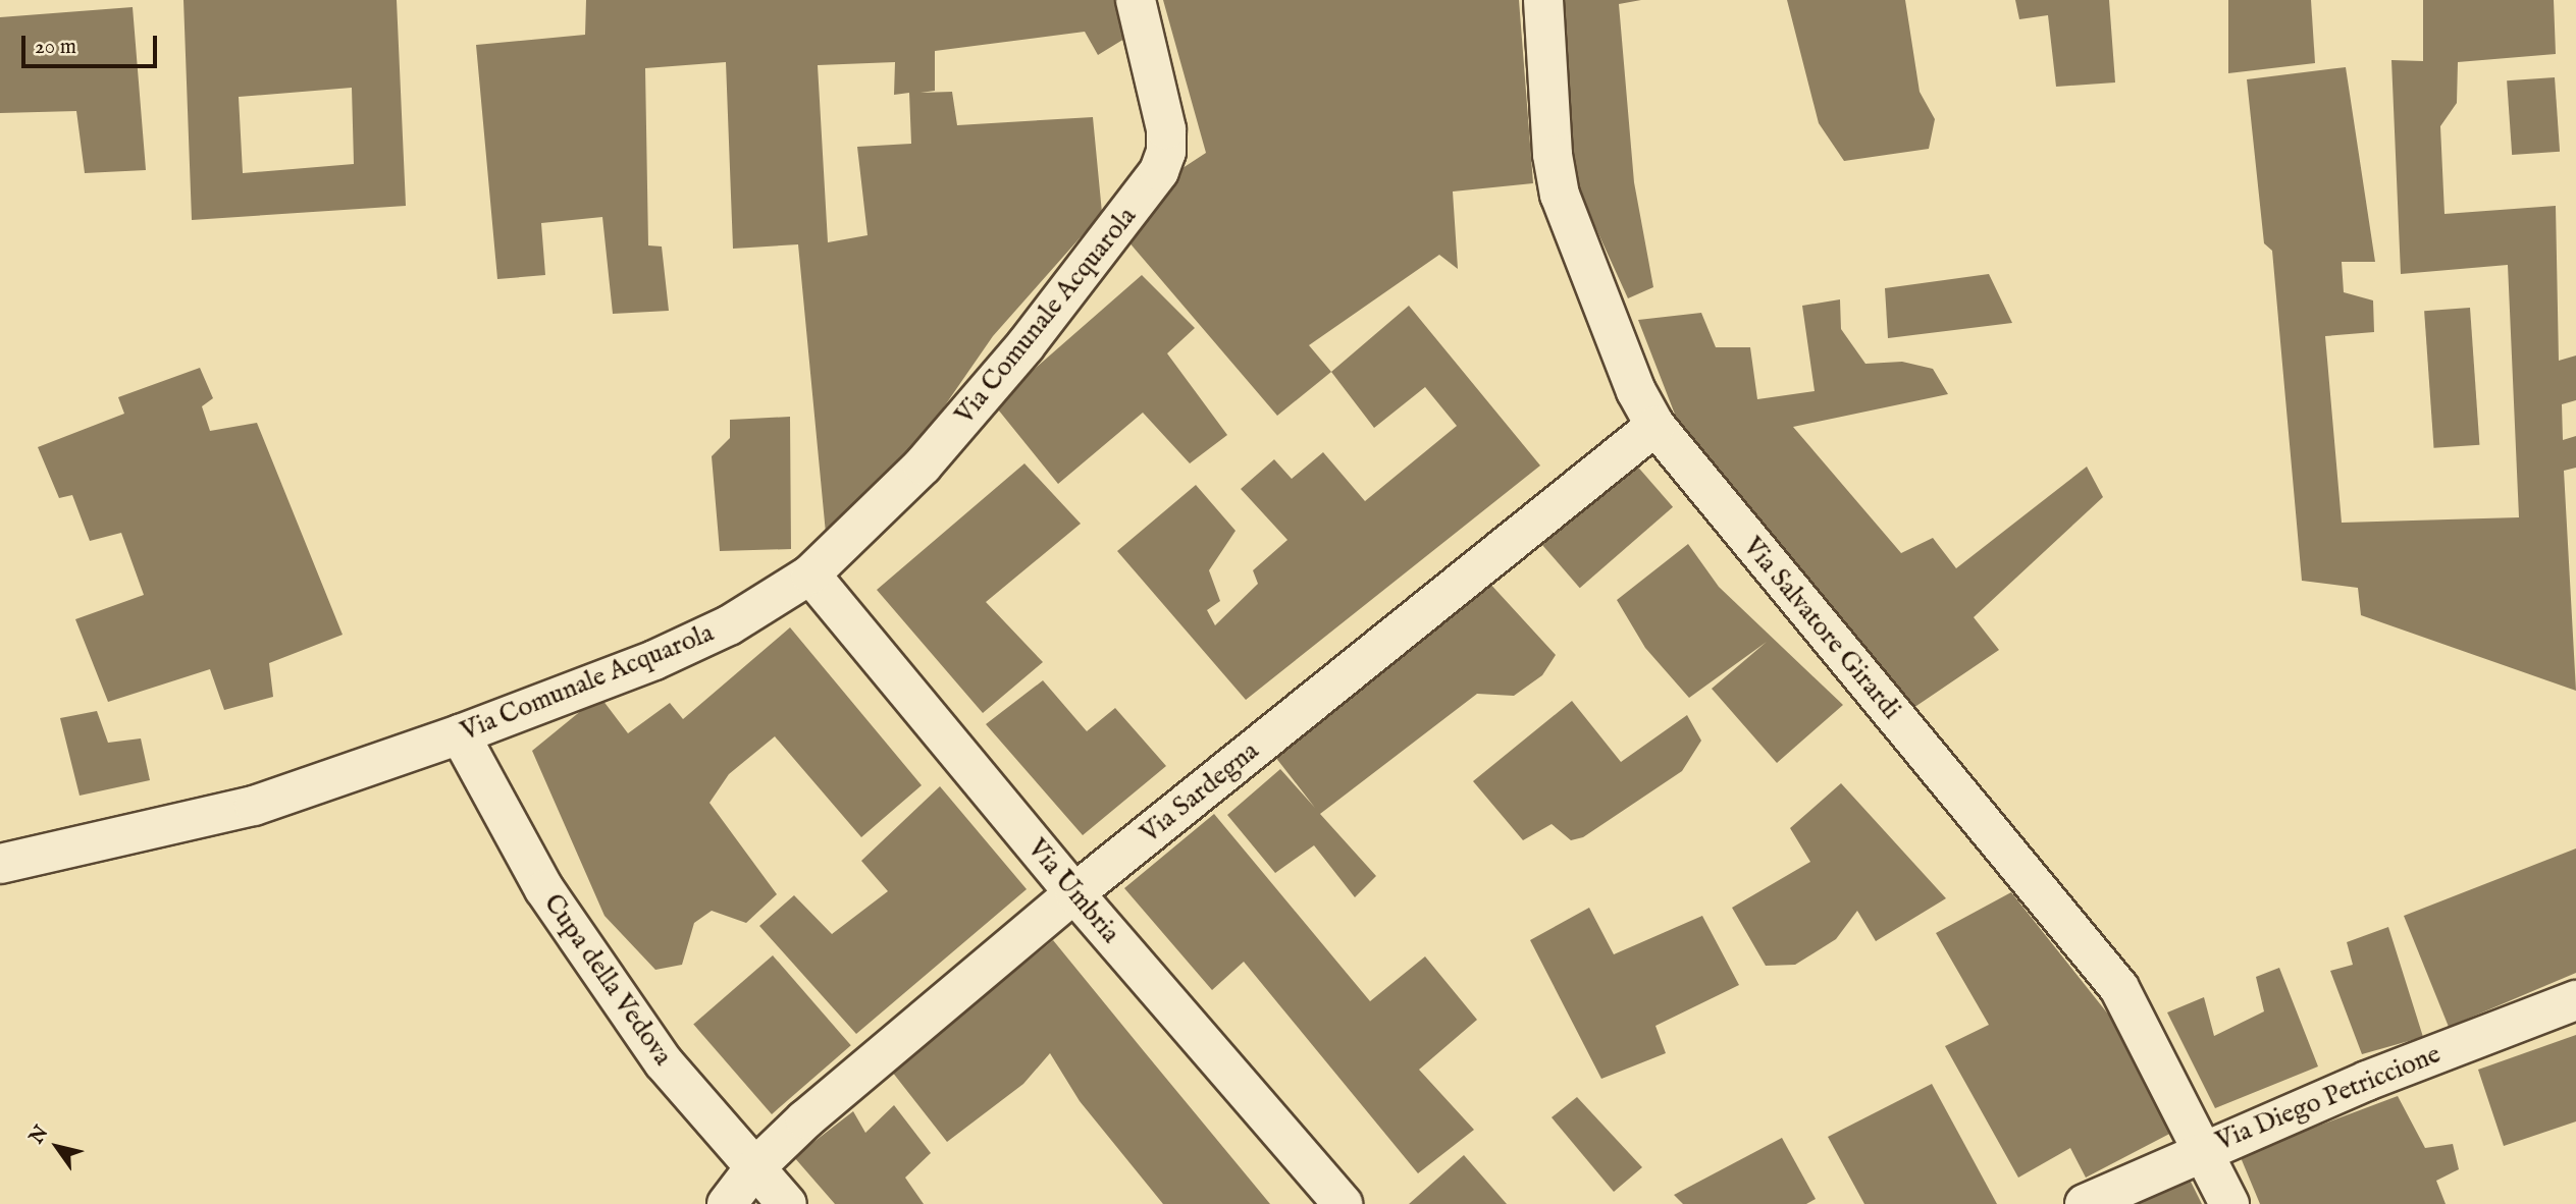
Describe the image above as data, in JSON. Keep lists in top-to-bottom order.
{
  "streets": {
    "street": [
      "Via Comunale Acquarola",
      "Via Salvatore Girardi",
      "Via Sardegna",
      "Via Umbria",
      "Cupa della Vedova",
      "Via Diego Petriccione"
    ]
  },
  "crossings": [
    ["Via Comunale Acquarola", "Via Umbria"],
    ["Via Comunale Acquarola", "Cupa della Vedova"],
    ["Via Salvatore Girardi", "Via Sardegna"],
    ["Via Salvatore Girardi", "Via Diego Petriccione"],
    ["Via Sardegna", "Via Umbria"],
    ["Via Sardegna", "Cupa della Vedova"]
  ],
  "scale_bar": "20 m",
  "north": "top left"
}
